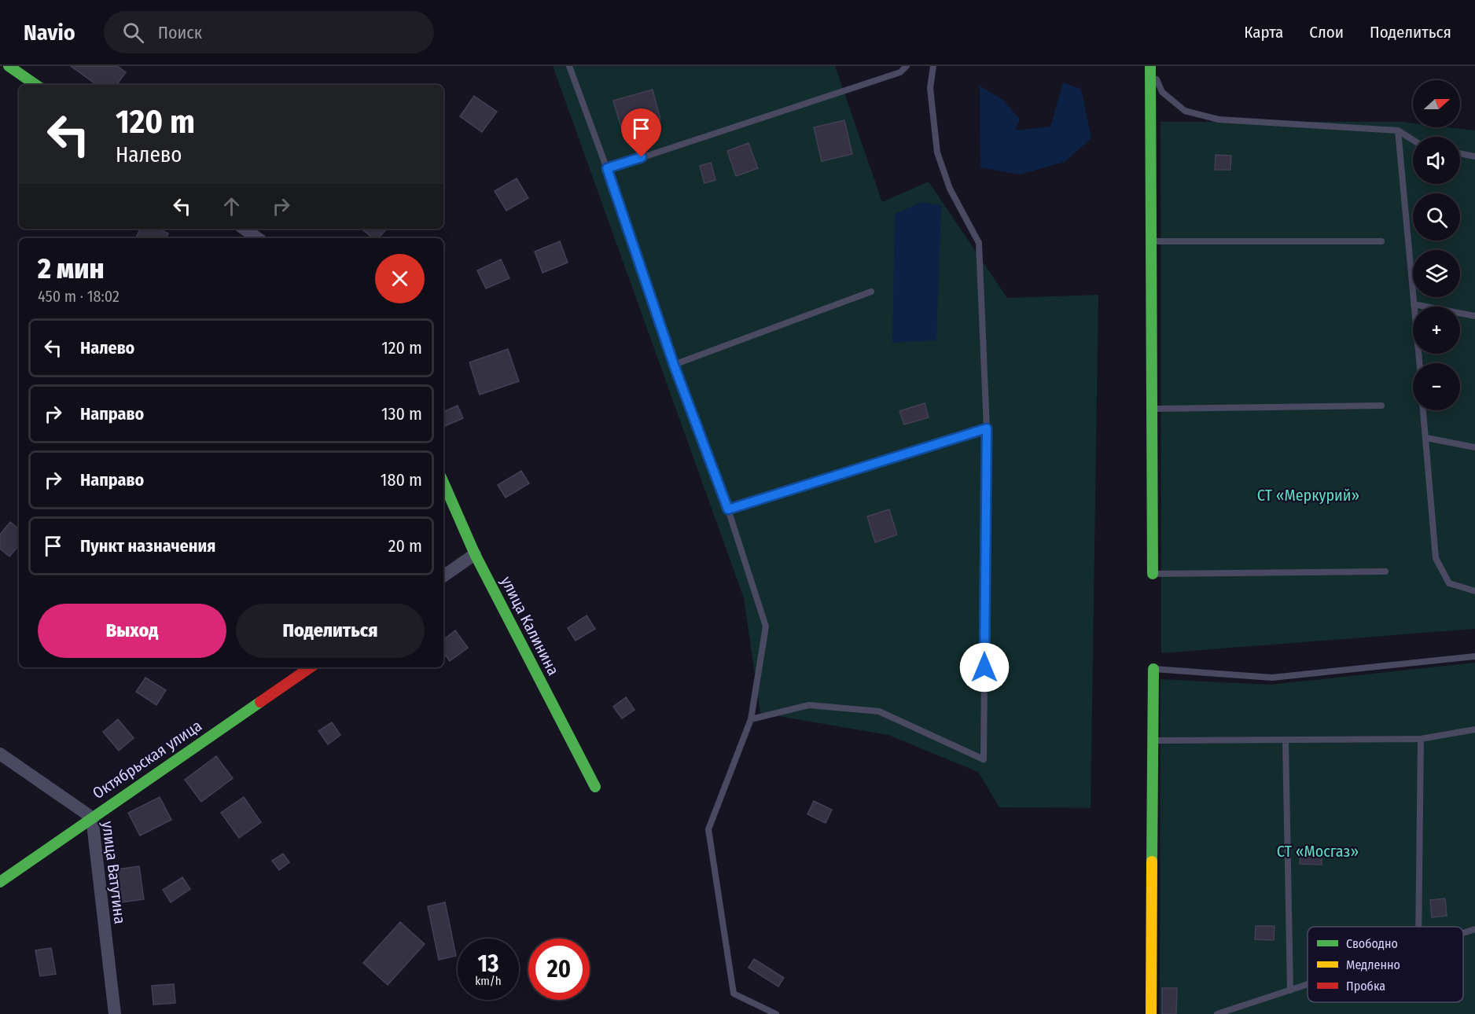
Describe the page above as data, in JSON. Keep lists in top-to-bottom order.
{
  "streets": {
    "street": ["улица Калинина", "Октябрьская улица", "улица Ватутина"]
  },
  "crossings": [
    ["Октябрьская улица", "улица Ватутина"]
  ],
  "parks": ["СТ «Меркурий»", "СТ «Мосгаз»"],
  "legend": ["Свободно", "Медленно", "Пробка"],
  "north": "right",
  "page": {
    "header": "Navio",
    "search": "Поиск",
    "nav": ["Карта", "Слои", "Поделиться"],
    "map_buttons": ["+", "−"],
    "turn": ["120 m", "Налево"],
    "heading": ["2 мин", "450 m · 18:02"],
    "list": [
      {
        "name": "Налево",
        "value": "120 m"
      },
      {
        "name": "Направо",
        "value": "130 m"
      },
      {
        "name": "Направо",
        "value": "180 m"
      },
      {
        "name": "Пункт назначения",
        "value": "20 m"
      }
    ],
    "buttons": ["Выход", "Поделиться"],
    "speed": "13 km/h",
    "limit": "20"
  }
}
